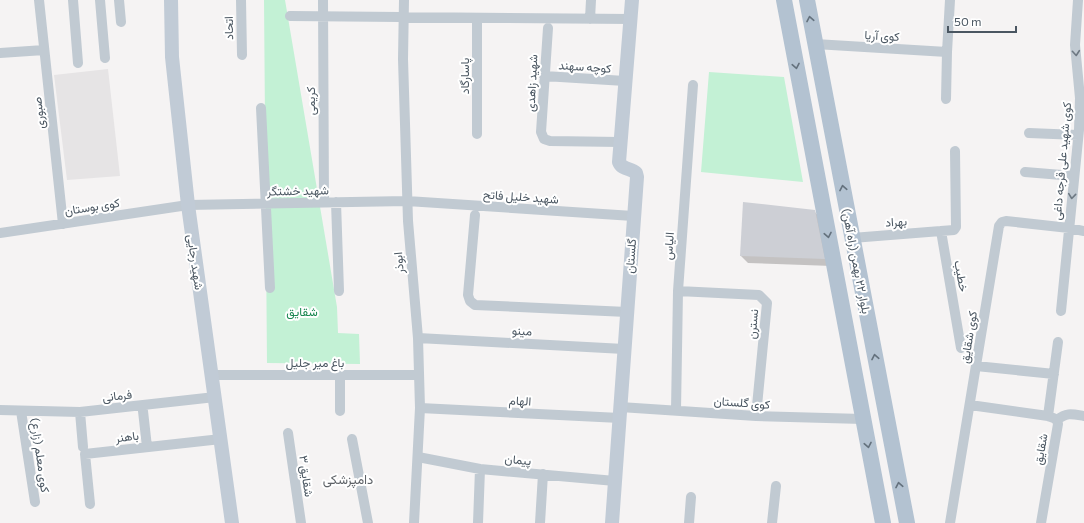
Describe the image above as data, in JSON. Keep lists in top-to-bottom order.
{
  "streets": {
    "main road": ["بلوار ۲۲ بهمن (راه آهن)"],
    "street": [
      "اتحاد",
      "کوی آریا",
      "کوچه سهند",
      "پاسارگاد",
      "شهید زاهدی",
      "کریمی",
      "صبوری",
      "کوی شهید علی قرجه داغی",
      "شهید خشتگر",
      "شهید خلیل فاتح",
      "کوی بوستان",
      "بهراد",
      "الیاس",
      "گلستان",
      "شهید رجایی",
      "ابوذر",
      "خطیب",
      "نسترن",
      "مینو",
      "کوی شقایق",
      "باغ میر جلیل",
      "فرمانی",
      "الهام",
      "کوی گلستان",
      "باهنر",
      "شقایق",
      "کوی معلم (زارع)",
      "پیمان",
      "شقایق ۳"
    ]
  },
  "crossings": [
    ["کوی آریا", "بلوار ۲۲ بهمن (راه آهن)"],
    ["کوچه سهند", "شهید زاهدی"],
    ["کوچه سهند", "گلستان"],
    ["شهید زاهدی", "گلستان"],
    ["کریمی", "شهید خشتگر"],
    ["صبوری", "کوی بوستان"],
    ["کوی شهید علی قرجه داغی", "کوی شقایق"],
    ["شهید خشتگر", "شهید خلیل فاتح"],
    ["شهید خشتگر", "کوی بوستان"],
    ["شهید خشتگر", "شهید رجایی"],
    ["شهید خشتگر", "ابوذر"],
    ["شهید خلیل فاتح", "گلستان"],
    ["شهید خلیل فاتح", "ابوذر"],
    ["کوی بوستان", "شهید رجایی"],
    ["بهراد", "بلوار ۲۲ بهمن (راه آهن)"],
    ["بهراد", "خطیب"],
    ["الیاس", "نسترن"],
    ["الیاس", "کوی گلستان"],
    ["گلستان", "مینو"],
    ["گلستان", "الهام"],
    ["گلستان", "کوی گلستان"],
    ["گلستان", "پیمان"],
    ["بلوار ۲۲ بهمن (راه آهن)", "کوی گلستان"],
    ["شهید رجایی", "باغ میر جلیل"],
    ["شهید رجایی", "فرمانی"],
    ["شهید رجایی", "باهنر"],
    ["ابوذر", "مینو"],
    ["ابوذر", "باغ میر جلیل"],
    ["ابوذر", "الهام"],
    ["ابوذر", "پیمان"],
    ["نسترن", "کوی گلستان"],
    ["کوی شقایق", "شقایق"],
    ["فرمانی", "کوی معلم (زارع)"],
    ["الهام", "کوی گلستان"]
  ],
  "one_way": ["کوی شهید علی قرجه داغی"],
  "districts": ["دامپزشکی"],
  "parks": ["شقایق"],
  "scale_bar": "50 m"
}
